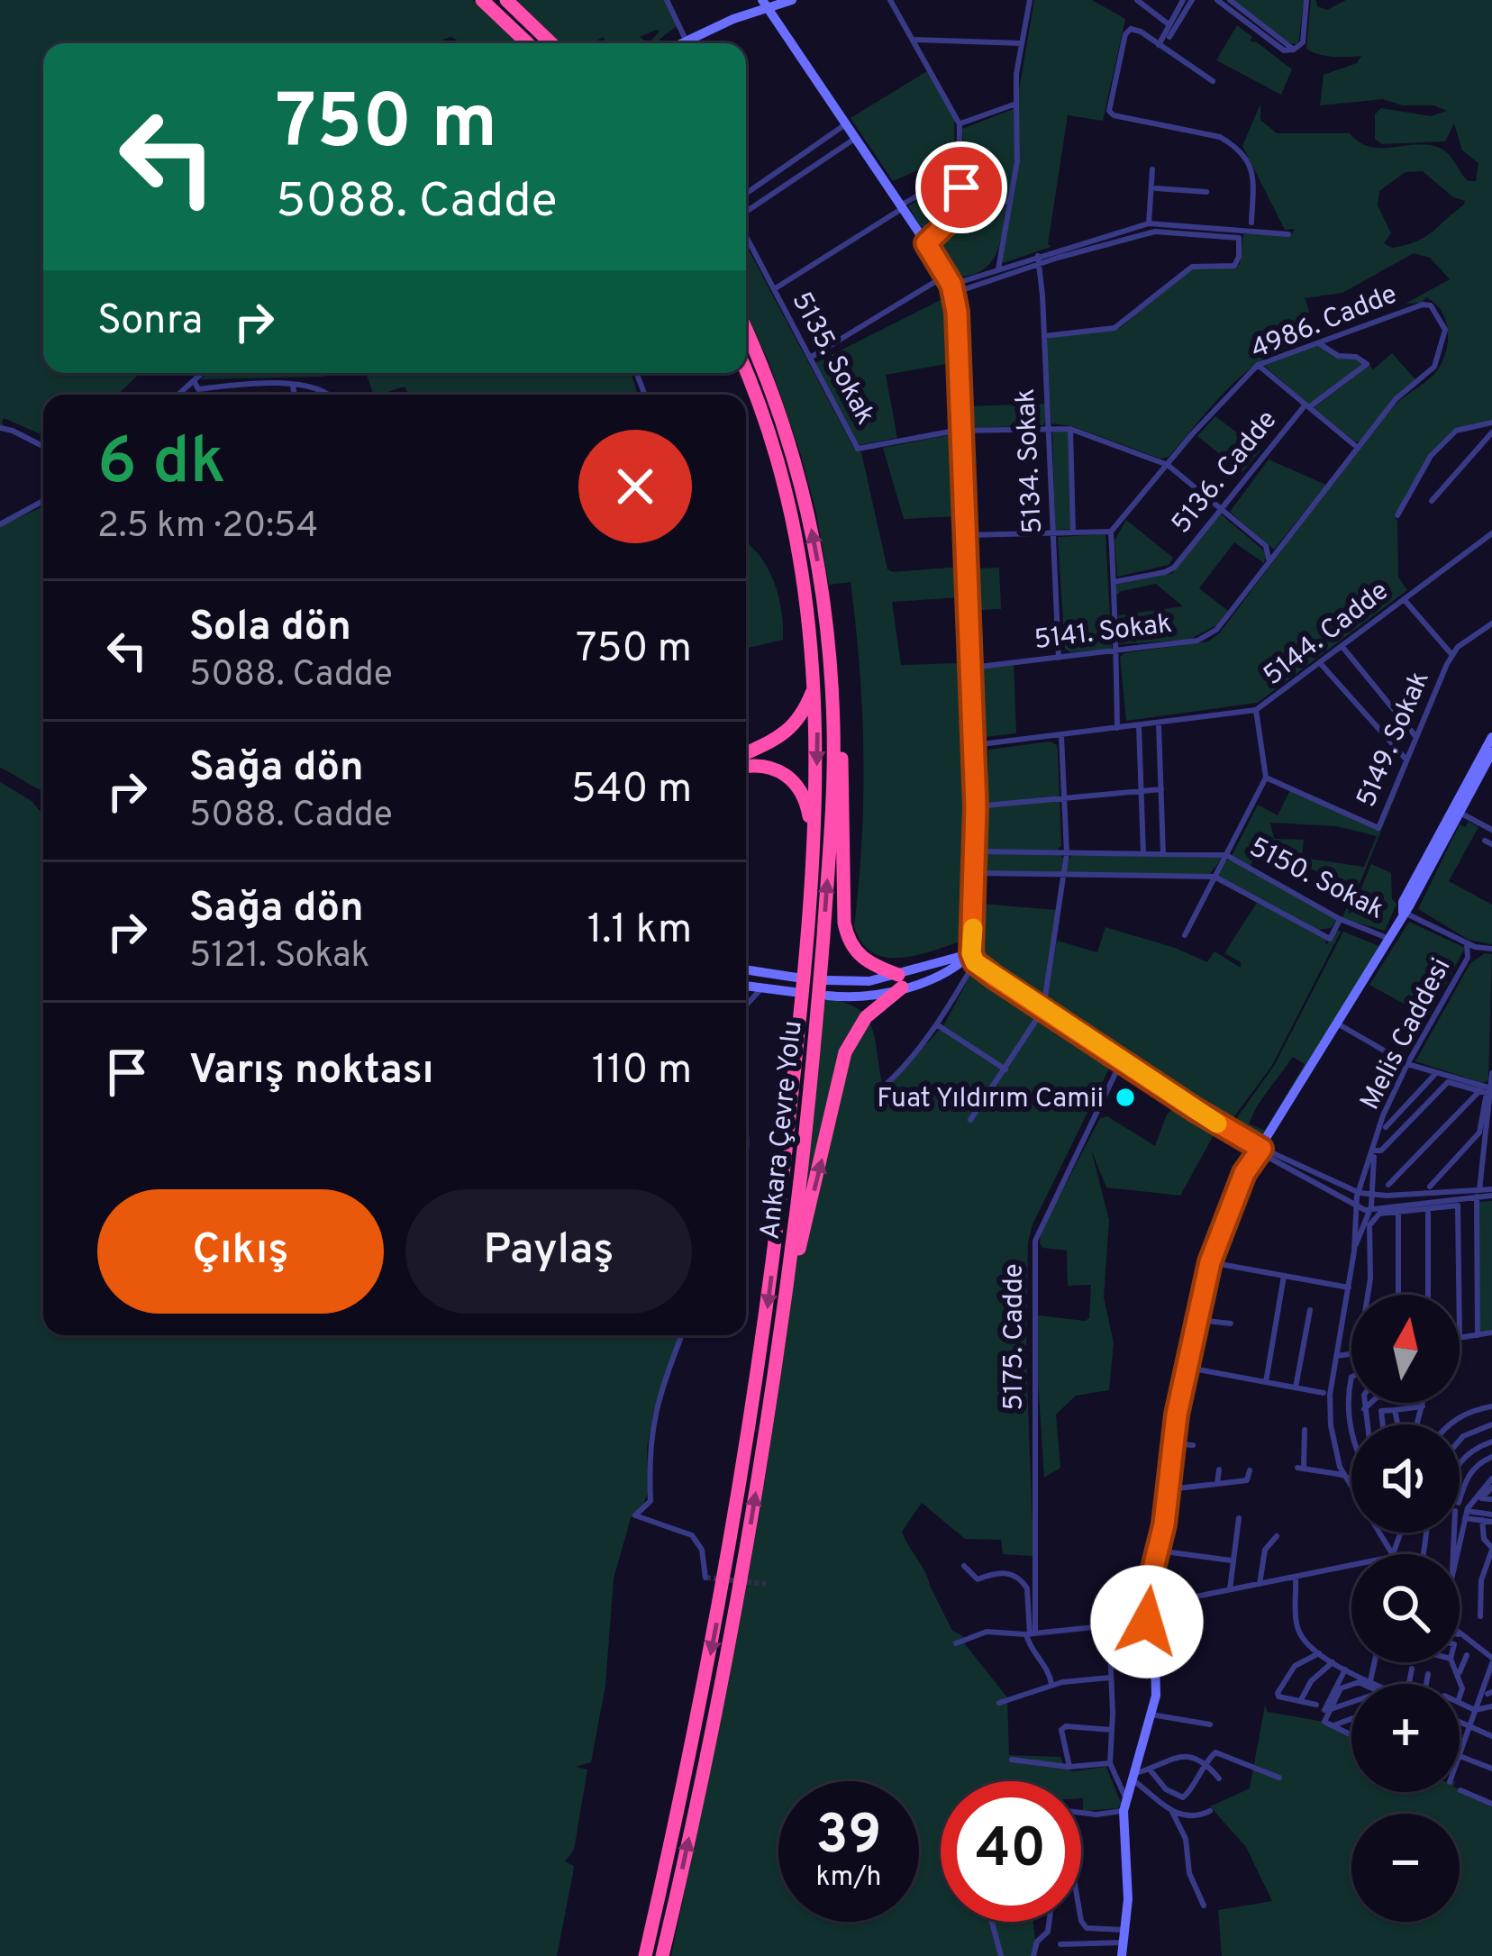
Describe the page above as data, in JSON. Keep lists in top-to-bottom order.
{
  "streets": {
    "highway": ["Ankara Çevre Yolu"],
    "street": [
      "4986. Cadde",
      "5135. Sokak",
      "5134. Sokak",
      "5136. Cadde",
      "5141. Sokak",
      "5144. Cadde",
      "5149. Sokak",
      "5150. Sokak",
      "Melis Caddesi",
      "5175. Cadde"
    ]
  },
  "crossings": [
    ["4986. Cadde", "5135. Sokak"],
    ["4986. Cadde", "5136. Cadde"],
    ["4986. Cadde", "5141. Sokak"],
    ["5135. Sokak", "5134. Sokak"],
    ["5135. Sokak", "5136. Cadde"],
    ["5135. Sokak", "5141. Sokak"],
    ["5134. Sokak", "5141. Sokak"]
  ],
  "places": ["Fuat Yıldırım Camii"],
  "north": "top",
  "page": {
    "turn": ["750 m", "5088. Cadde"],
    "then": "Sonra",
    "heading": ["6 dk", "2.5 km · 20:54"],
    "list": [
      {
        "name": "Sola dön",
        "note": "5088. Cadde",
        "value": "750 m"
      },
      {
        "name": "Sağa dön",
        "note": "5088. Cadde",
        "value": "540 m"
      },
      {
        "name": "Sağa dön",
        "note": "5121. Sokak",
        "value": "1.1 km"
      },
      {
        "name": "Varış noktası",
        "value": "110 m"
      }
    ],
    "buttons": ["Çıkış", "Paylaş"],
    "map_buttons": ["+", "−"],
    "speed": "39 km/h",
    "limit": "40"
  }
}
